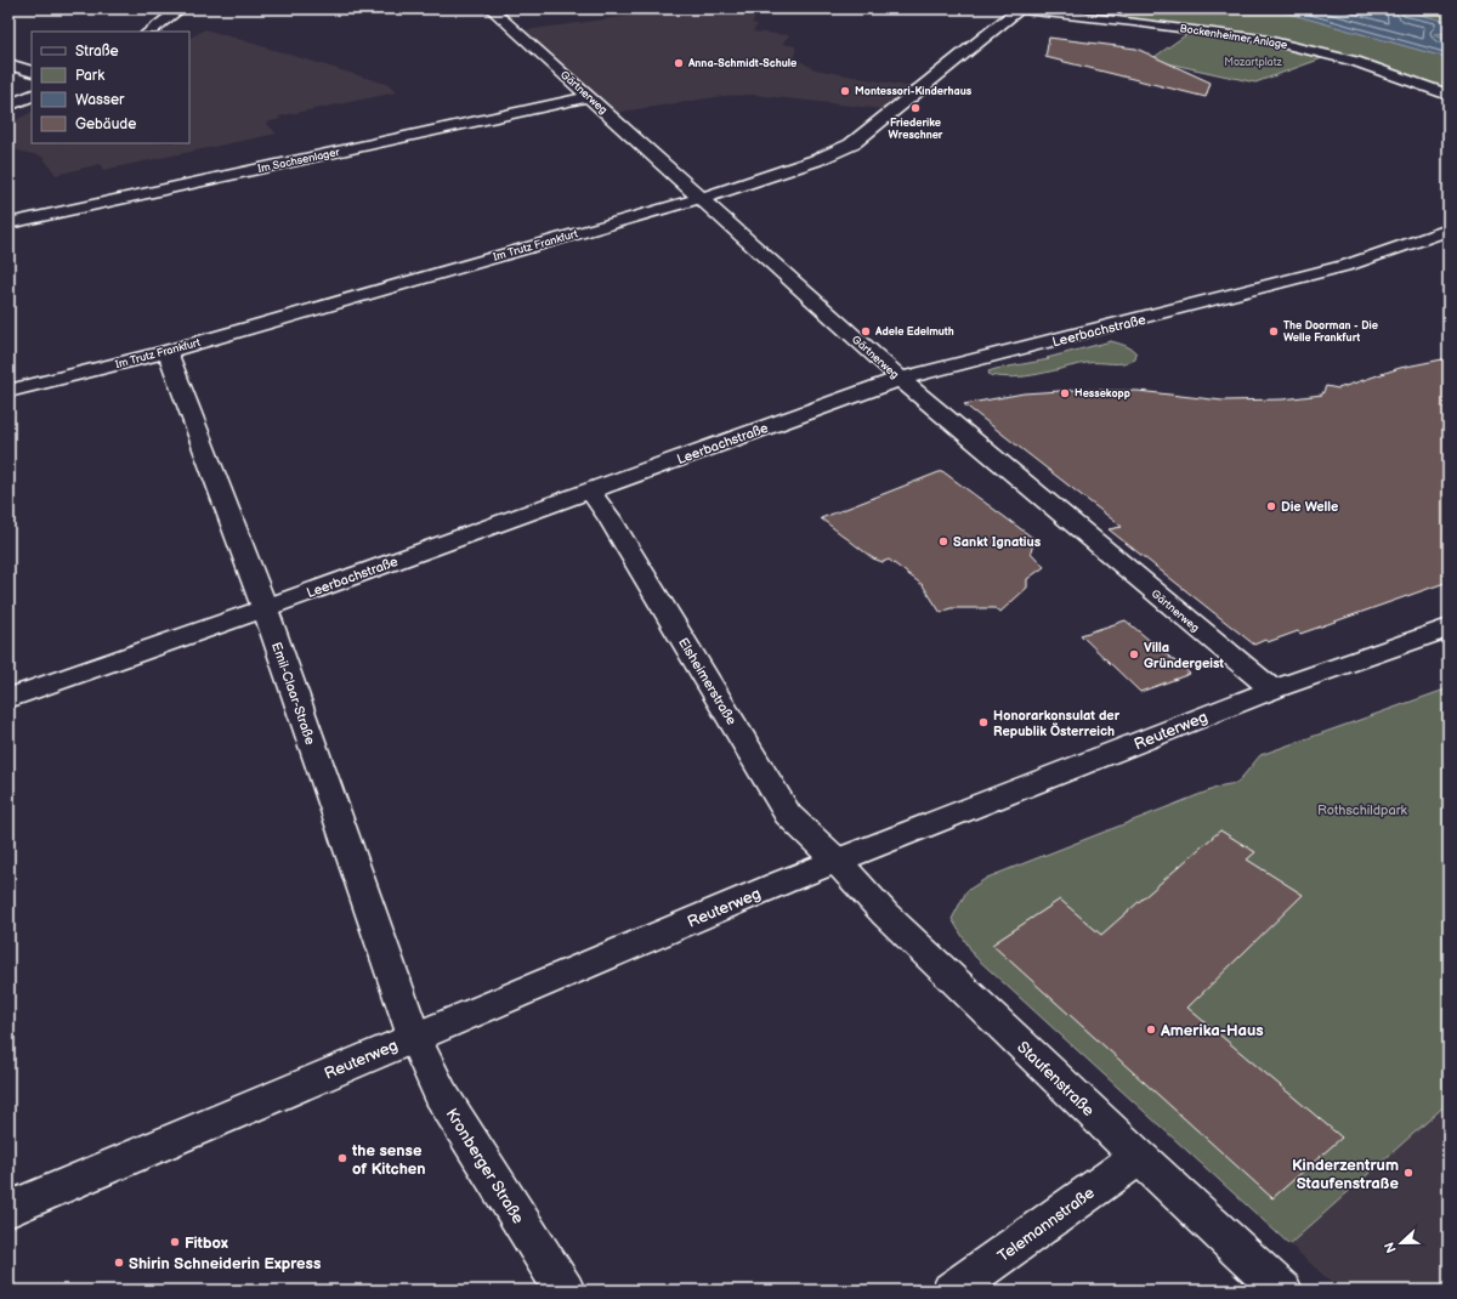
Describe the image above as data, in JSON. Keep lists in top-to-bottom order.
{
  "streets": {
    "street": [
      "Bockenheimer Anlage",
      "Gärtnerweg",
      "Im Sachsenlager",
      "Im Trutz Frankfurt",
      "Leerbachstraße",
      "Elsheimerstraße",
      "Emil-Claar-Straße",
      "Reuterweg",
      "Staufenstraße",
      "Kronberger Straße",
      "Telemannstraße"
    ]
  },
  "crossings": [
    ["Bockenheimer Anlage", "Im Trutz Frankfurt"],
    ["Gärtnerweg", "Im Sachsenlager"],
    ["Gärtnerweg", "Im Trutz Frankfurt"],
    ["Gärtnerweg", "Leerbachstraße"],
    ["Gärtnerweg", "Reuterweg"],
    ["Im Trutz Frankfurt", "Emil-Claar-Straße"],
    ["Leerbachstraße", "Elsheimerstraße"],
    ["Leerbachstraße", "Emil-Claar-Straße"],
    ["Elsheimerstraße", "Reuterweg"],
    ["Elsheimerstraße", "Staufenstraße"],
    ["Emil-Claar-Straße", "Reuterweg"],
    ["Emil-Claar-Straße", "Kronberger Straße"],
    ["Reuterweg", "Staufenstraße"],
    ["Reuterweg", "Kronberger Straße"],
    ["Staufenstraße", "Telemannstraße"]
  ],
  "parks": ["Mozartplatz", "Rothschildpark"],
  "places": [
    "Anna-Schmidt-Schule",
    "Montessori-Kinderhaus",
    "Friederike Wreschner",
    "Adele Edelmuth",
    "The Doorman - Die Welle Frankfurt",
    "Hessekopp",
    "Die Welle",
    "Sankt Ignatius",
    "Villa Gründergeist",
    "Honorarkonsulat der Republik Österreich",
    "Amerika-Haus",
    "the sense of Kitchen",
    "Kinderzentrum Staufenstraße",
    "Fitbox",
    "Shirin Schneiderin Express"
  ],
  "legend": [
    "Straße",
    "Park",
    "Wasser",
    "Gebäude"
  ],
  "north": "left"
}
